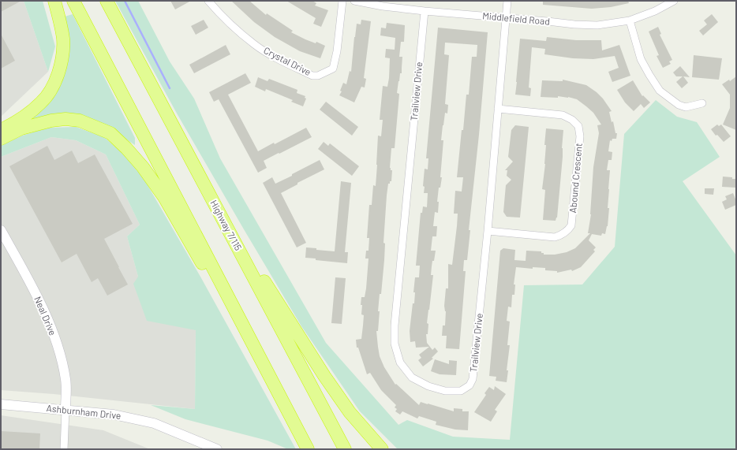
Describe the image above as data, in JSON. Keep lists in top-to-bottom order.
{
  "streets": {
    "highway": ["Highway 7/115"],
    "street": [
      "Middlefield Road",
      "Crystal Drive",
      "Trailview Drive",
      "Abound Crescent",
      "Neal Drive",
      "Ashburnham Drive"
    ]
  },
  "crossings": [
    ["Middlefield Road", "Trailview Drive"],
    ["Trailview Drive", "Abound Crescent"],
    ["Neal Drive", "Ashburnham Drive"]
  ]
}
